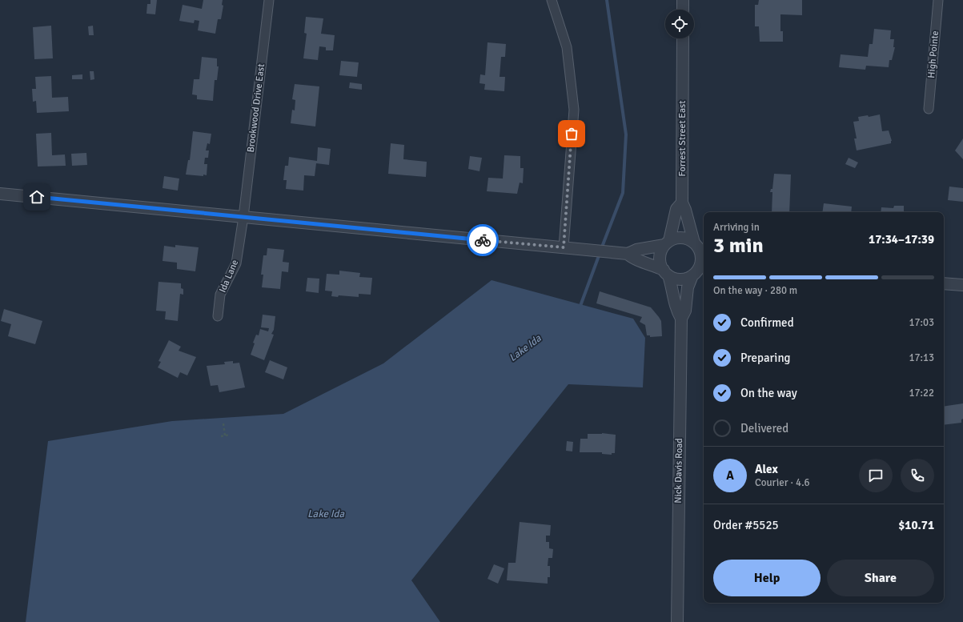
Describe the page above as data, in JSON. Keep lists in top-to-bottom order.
{
  "streets": {
    "street": [
      "High Pointe",
      "Brookwood Drive East",
      "Forrest Street East",
      "Ida Lane",
      "Nick Davis Road"
    ]
  },
  "crossings": [
    ["Brookwood Drive East", "Ida Lane"],
    ["Forrest Street East", "Nick Davis Road"]
  ],
  "water": ["Lake Ida"],
  "page": {
    "heading": ["3 min", "Arriving in", "17:34–17:39"],
    "panel": [
      "Alex",
      "Courier · 4.6",
      "Order #5525",
      "$10.71"
    ],
    "bar": "On the way · 280 m",
    "list": [
      ["Confirmed", "17:03"],
      ["Preparing", "17:13"],
      ["On the way", "17:22"],
      "Delivered"
    ],
    "round": "A",
    "buttons": ["Help", "Share"]
  }
}
